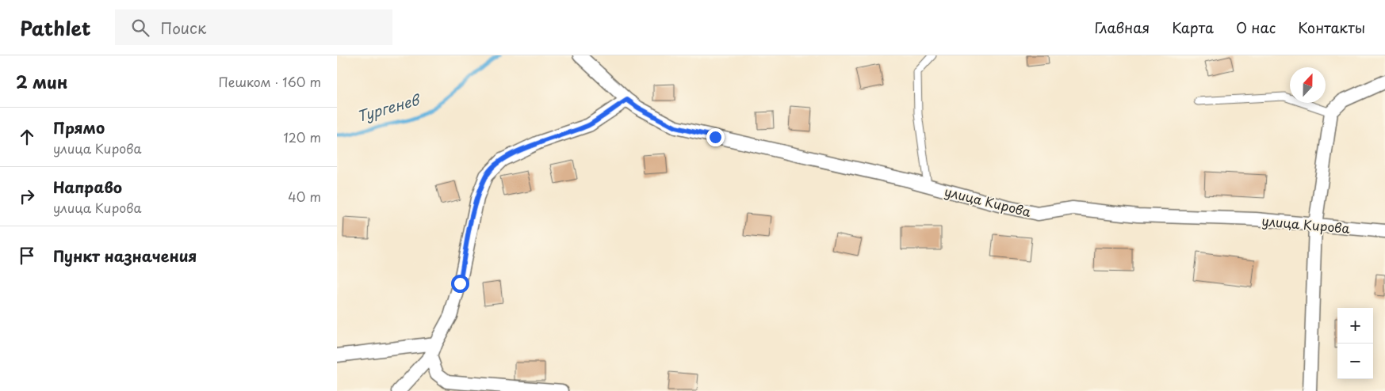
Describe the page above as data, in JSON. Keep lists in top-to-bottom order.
{
  "streets": {
    "street": ["улица Кирова"]
  },
  "water": ["Тургенев"],
  "north": "top",
  "page": {
    "header": "Pathlet",
    "search": "Поиск",
    "nav": [
      "Главная",
      "Карта",
      "О нас",
      "Контакты"
    ],
    "heading": ["2 мин", "Пешком · 160 m"],
    "list": [
      ["Прямо", "улица Кирова", "120 m"],
      ["Направо", "улица Кирова", "40 m"],
      "Пункт назначения"
    ],
    "map_buttons": ["+", "−"]
  }
}
